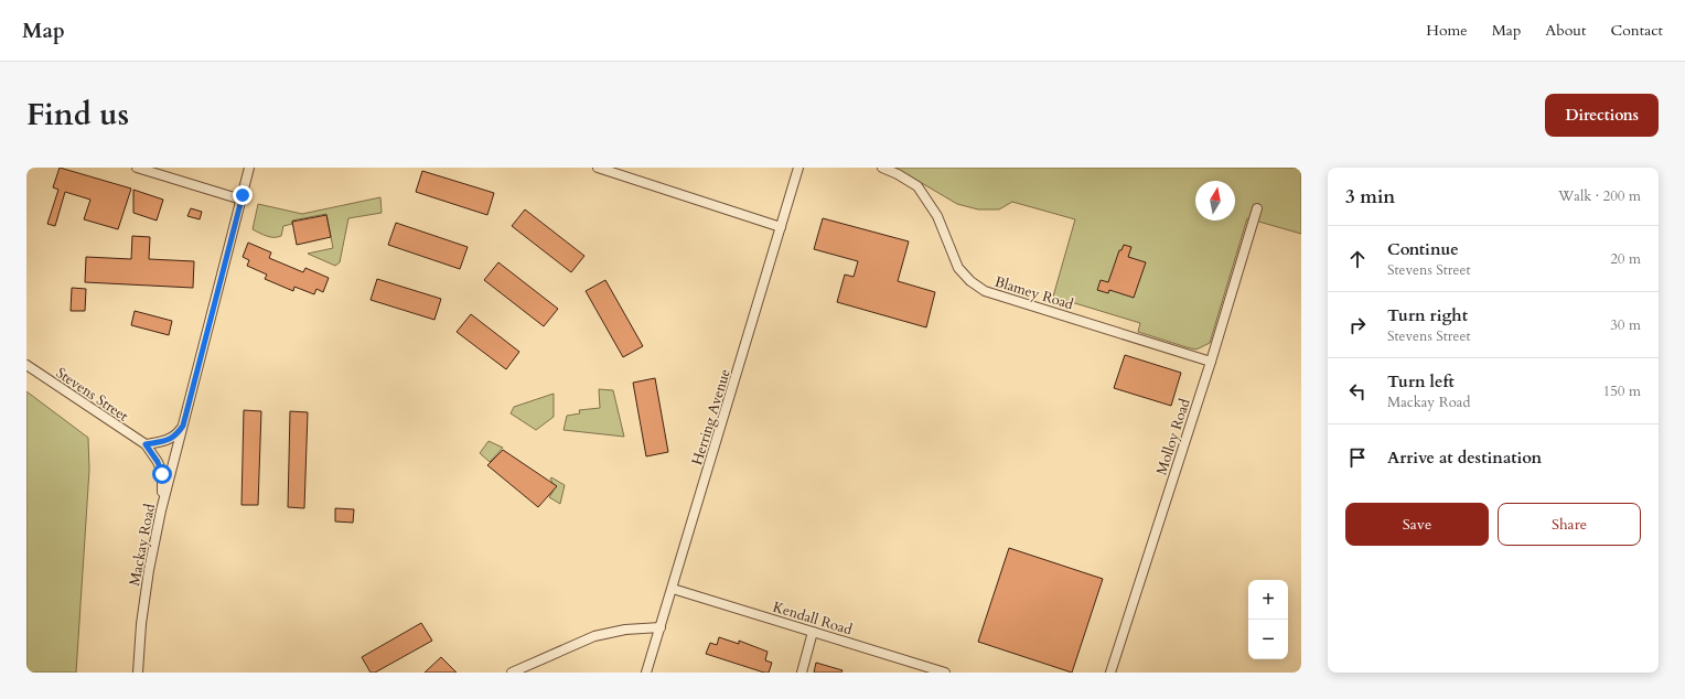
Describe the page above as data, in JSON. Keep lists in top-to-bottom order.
{
  "streets": {
    "street": [
      "Blamey Road",
      "Stevens Street",
      "Herring Avenue",
      "Molloy Road",
      "Mackay Road",
      "Kendall Road"
    ]
  },
  "crossings": [
    ["Blamey Road", "Molloy Road"],
    ["Stevens Street", "Mackay Road"],
    ["Herring Avenue", "Kendall Road"]
  ],
  "north": "top",
  "page": {
    "header": "Map",
    "nav": [
      "Home",
      "Map",
      "About",
      "Contact"
    ],
    "title": "Find us",
    "buttons": [
      "Directions",
      ["Save", "Share"]
    ],
    "heading": ["3 min", "Walk · 200 m"],
    "list": [
      ["Continue", "Stevens Street", "20 m"],
      ["Turn right", "Stevens Street", "30 m"],
      ["Turn left", "Mackay Road", "150 m"],
      "Arrive at destination"
    ],
    "map_buttons": ["+", "−"]
  }
}
